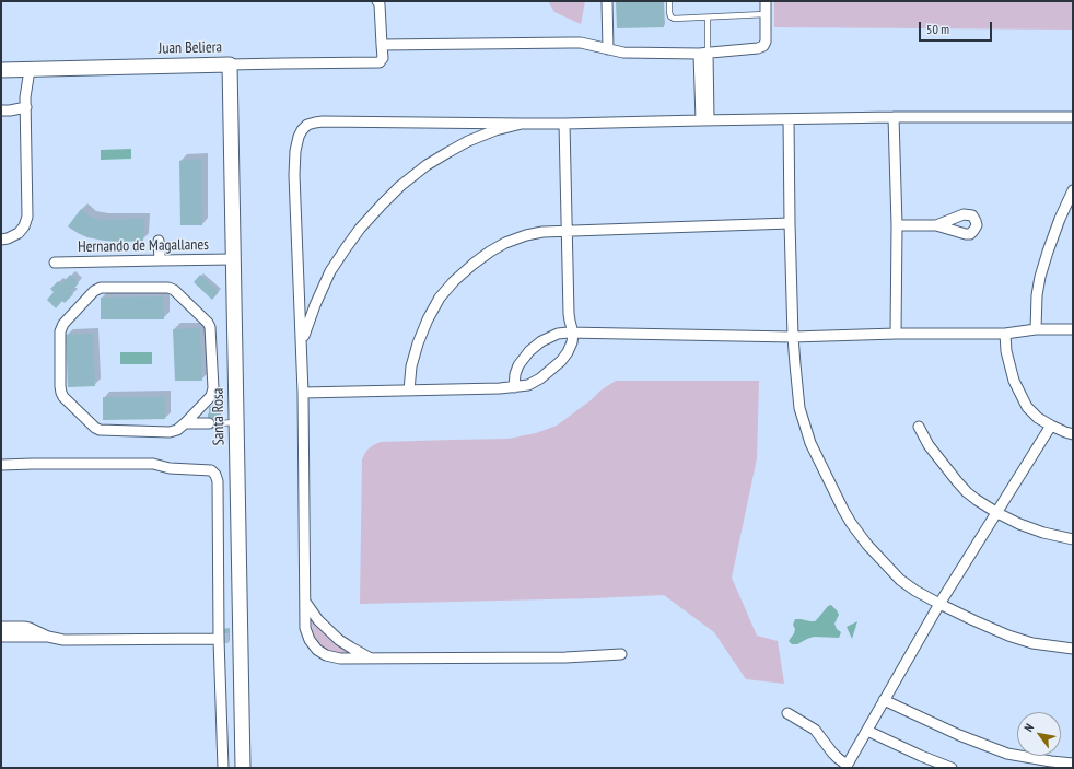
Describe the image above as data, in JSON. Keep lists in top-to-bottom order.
{
  "streets": {
    "street": ["Juan Beliera", "Hernando de Magallanes", "Santa Rosa"]
  },
  "crossings": [
    ["Juan Beliera", "Santa Rosa"],
    ["Hernando de Magallanes", "Santa Rosa"]
  ],
  "scale_bar": "50 m",
  "north": "top left"
}
